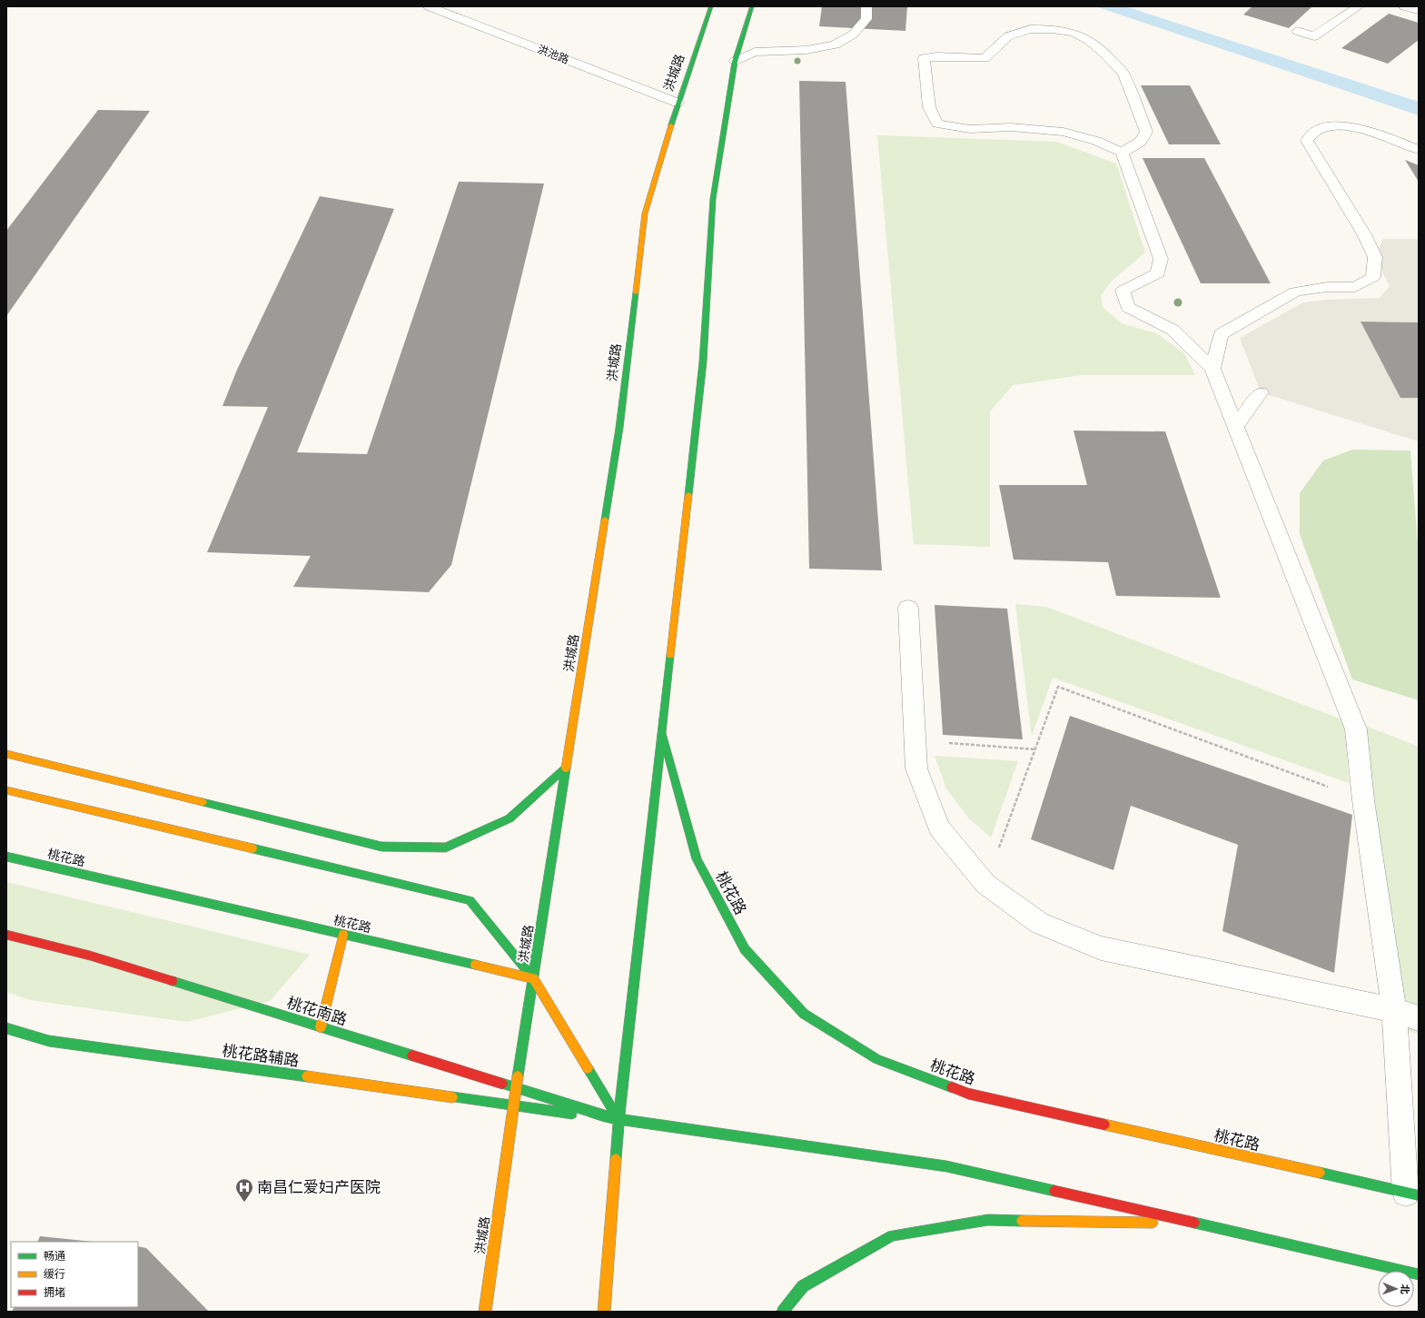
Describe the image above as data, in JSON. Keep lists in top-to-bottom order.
{
  "streets": {
    "main road": [
      "洪城路",
      "桃花路",
      "桃花南路",
      "桃花路辅路"
    ],
    "street": ["洪池路"]
  },
  "crossings": [
    ["洪池路", "洪城路"],
    ["洪城路", "桃花路"],
    ["洪城路", "桃花南路"],
    ["洪城路", "桃花路辅路"]
  ],
  "places": {
    "hospital": ["南昌仁爱妇产医院"]
  },
  "legend": ["畅通", "缓行", "拥堵"],
  "north": "right"
}
